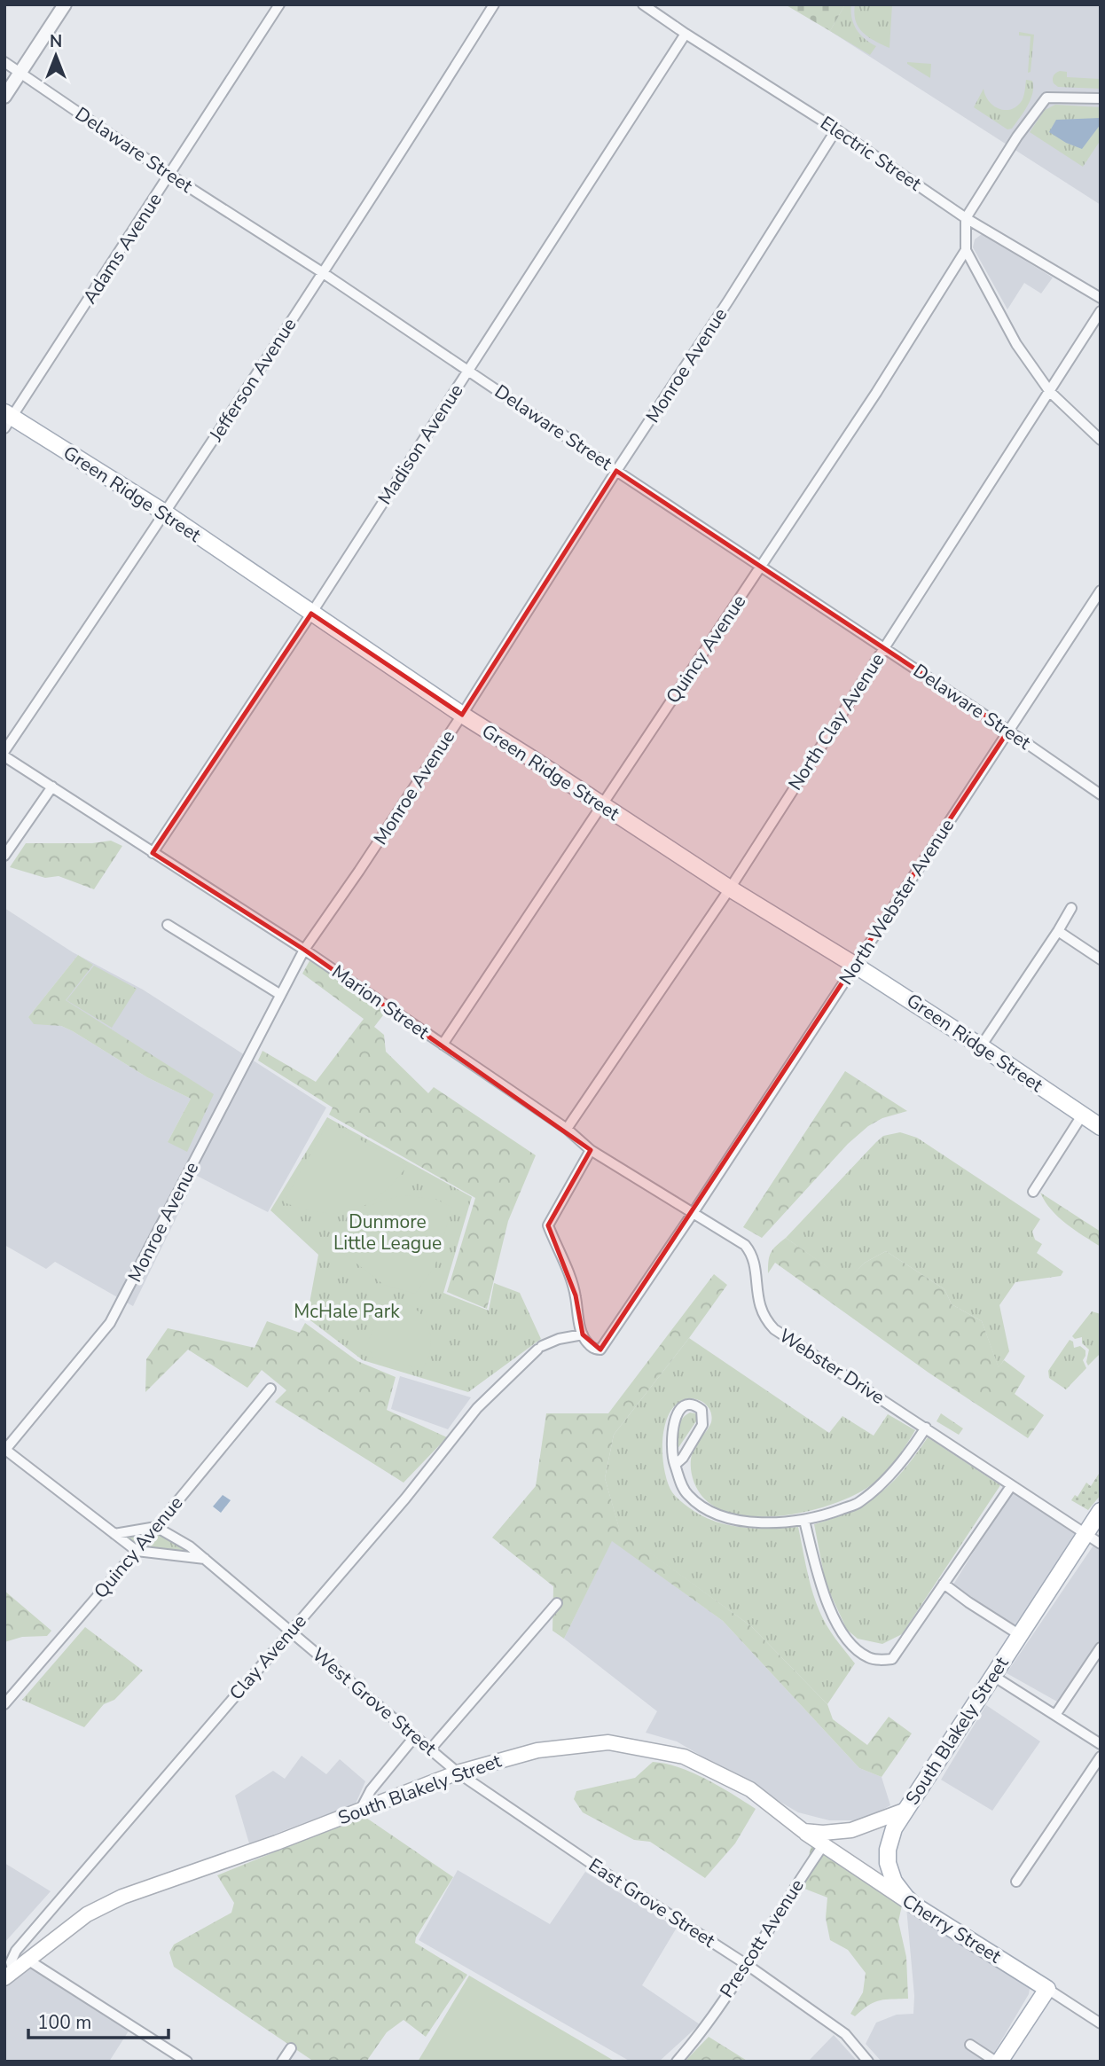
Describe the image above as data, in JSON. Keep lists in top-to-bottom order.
{
  "streets": {
    "main road": [
      "Green Ridge Street",
      "Clay Avenue",
      "South Blakely Street",
      "Cherry Street"
    ],
    "street": [
      "Delaware Street",
      "Electric Street",
      "Adams Avenue",
      "Monroe Avenue",
      "Jefferson Avenue",
      "Madison Avenue",
      "Quincy Avenue",
      "North Clay Avenue",
      "North Webster Avenue",
      "Marion Street",
      "Webster Drive",
      "West Grove Street",
      "East Grove Street",
      "Prescott Avenue"
    ]
  },
  "crossings": [
    ["Delaware Street", "Adams Avenue"],
    ["Delaware Street", "Monroe Avenue"],
    ["Delaware Street", "Jefferson Avenue"],
    ["Delaware Street", "Madison Avenue"],
    ["Delaware Street", "Quincy Avenue"],
    ["Delaware Street", "North Clay Avenue"],
    ["Delaware Street", "North Webster Avenue"],
    ["Electric Street", "Monroe Avenue"],
    ["Electric Street", "Madison Avenue"],
    ["Adams Avenue", "Green Ridge Street"],
    ["Monroe Avenue", "Green Ridge Street"],
    ["Monroe Avenue", "Marion Street"],
    ["Jefferson Avenue", "Green Ridge Street"],
    ["Madison Avenue", "Green Ridge Street"],
    ["Madison Avenue", "Marion Street"],
    ["Green Ridge Street", "Quincy Avenue"],
    ["Green Ridge Street", "North Clay Avenue"],
    ["Green Ridge Street", "North Webster Avenue"],
    ["Quincy Avenue", "Marion Street"],
    ["Quincy Avenue", "West Grove Street"],
    ["North Clay Avenue", "Marion Street"],
    ["North Webster Avenue", "Marion Street"],
    ["Marion Street", "Webster Drive"],
    ["Webster Drive", "South Blakely Street"],
    ["Clay Avenue", "West Grove Street"],
    ["Clay Avenue", "South Blakely Street"],
    ["West Grove Street", "South Blakely Street"],
    ["West Grove Street", "East Grove Street"],
    ["South Blakely Street", "East Grove Street"],
    ["South Blakely Street", "Cherry Street"],
    ["East Grove Street", "Prescott Avenue"],
    ["Cherry Street", "Prescott Avenue"]
  ],
  "parks": ["Dunmore Little League", "McHale Park"],
  "scale_bar": "100 m",
  "north": "top"
}
